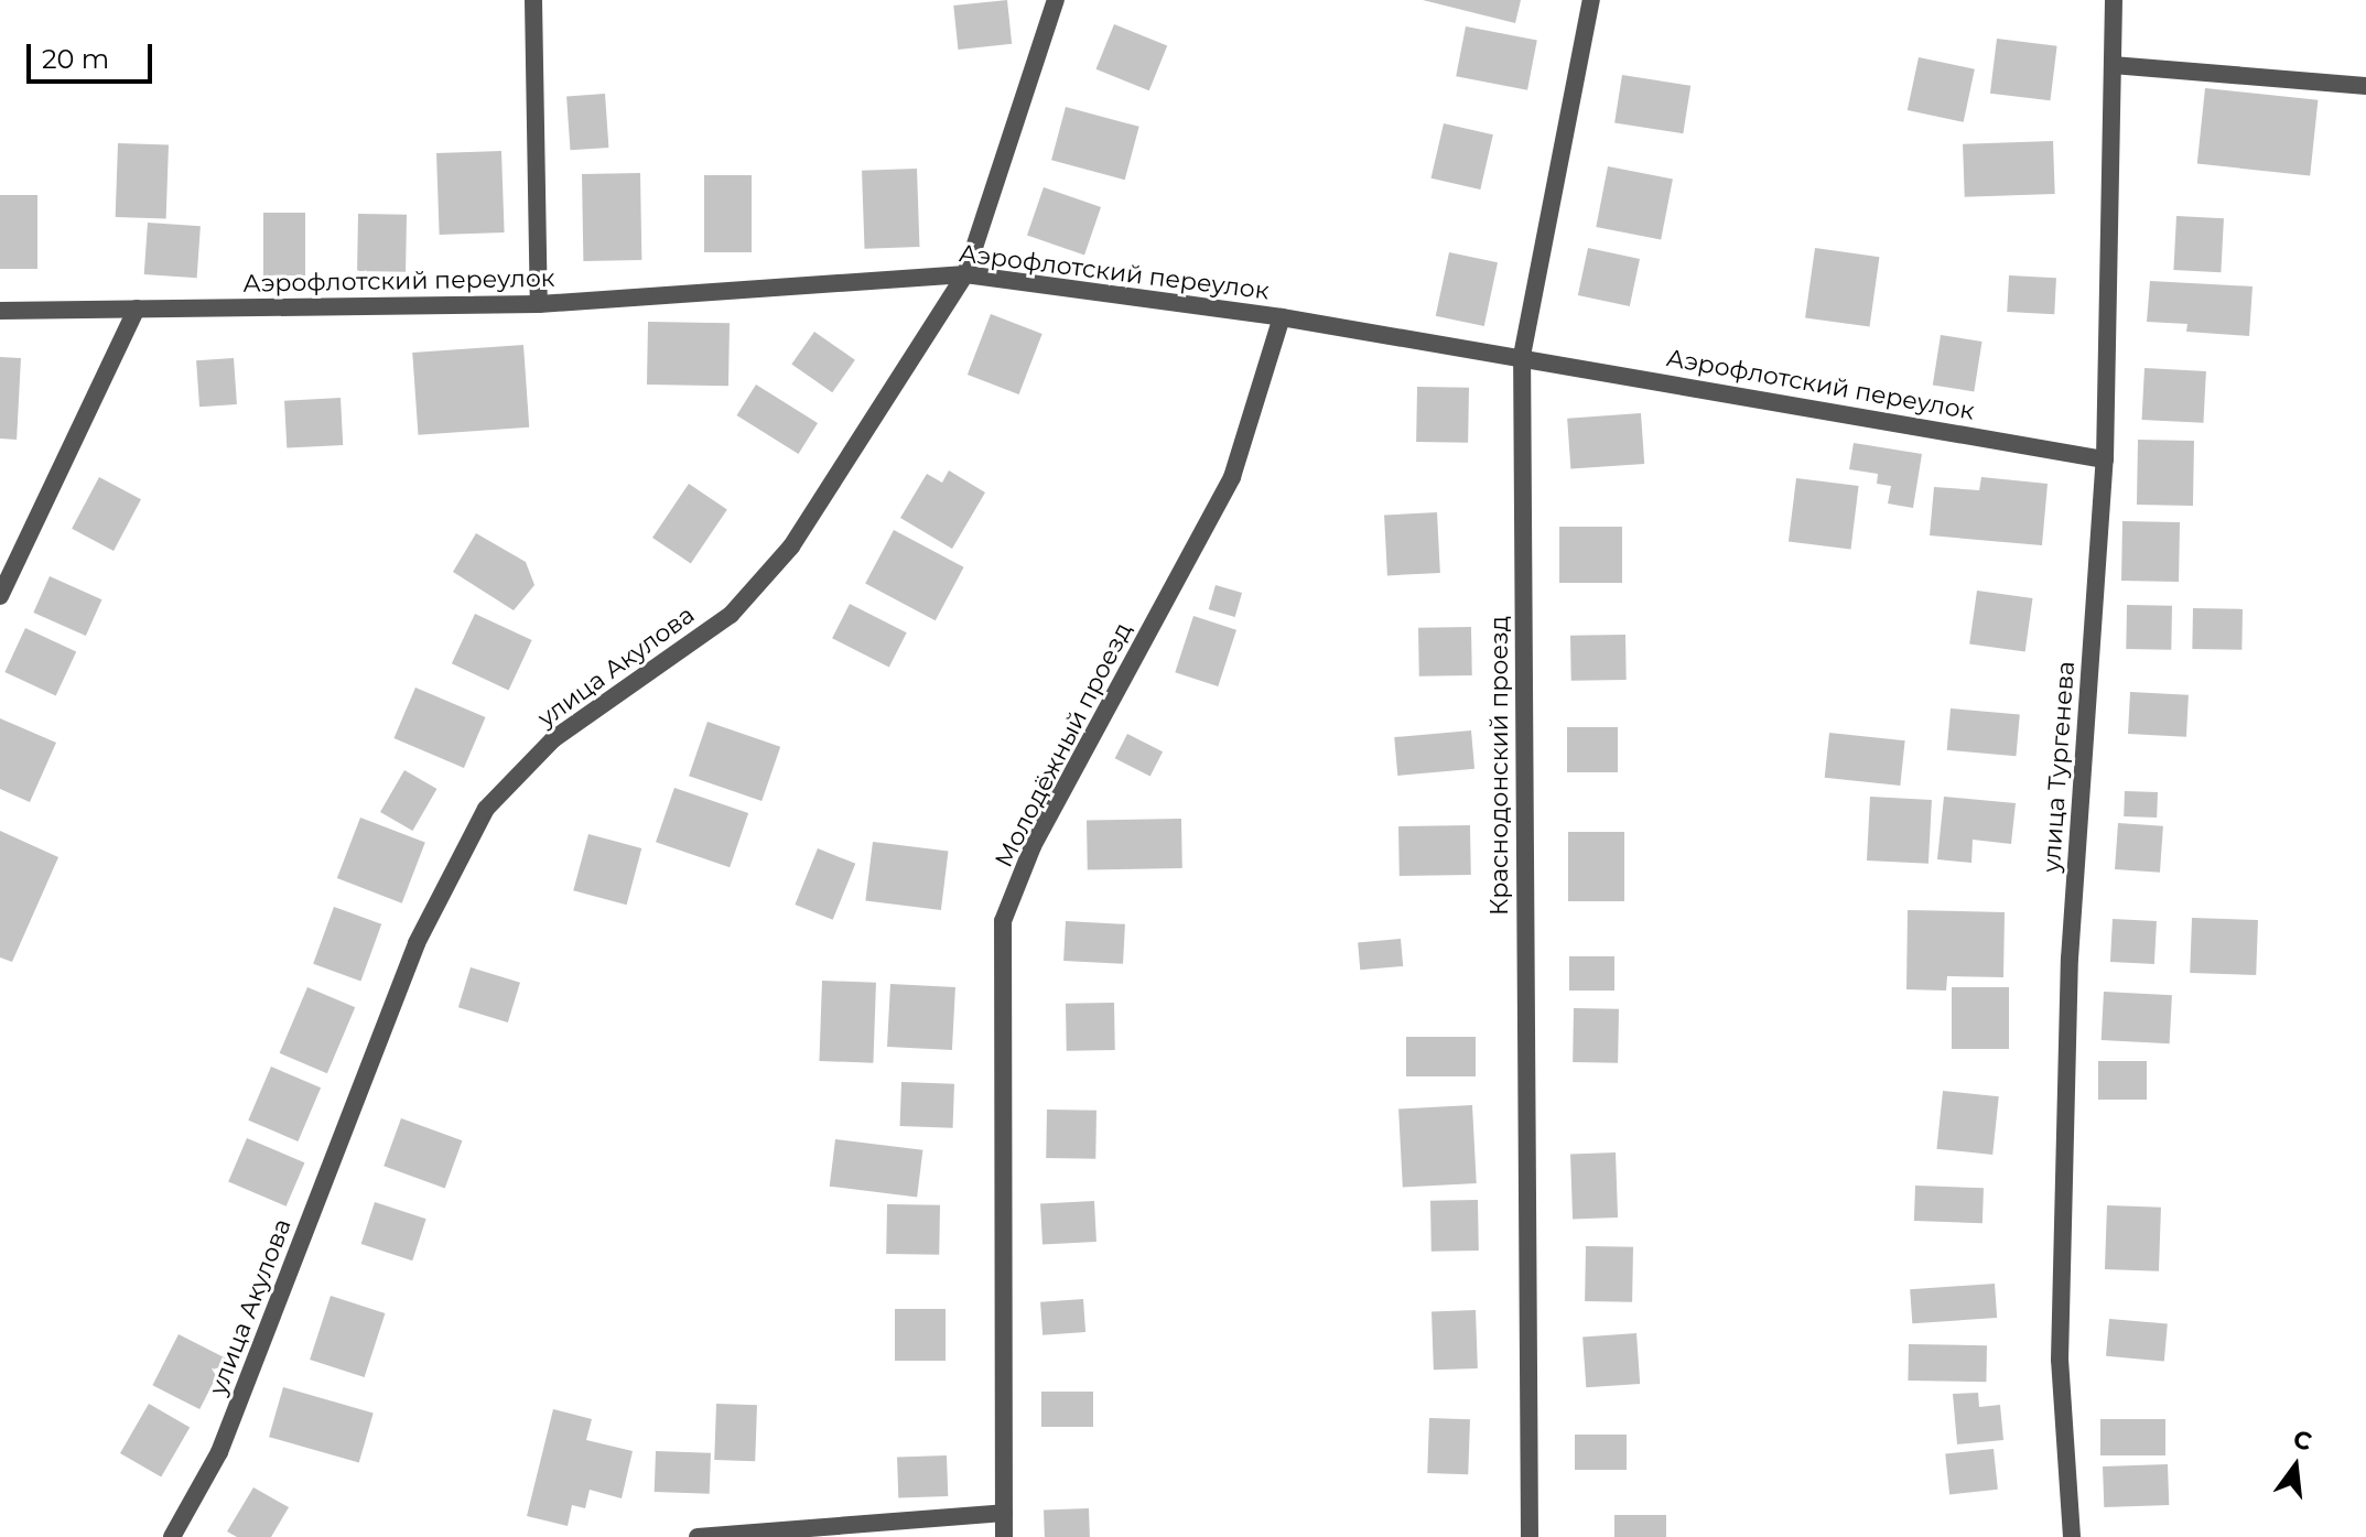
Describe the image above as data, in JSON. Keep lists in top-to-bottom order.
{
  "streets": {
    "street": [
      "Аэрофлотский переулок",
      "улица Акулова",
      "Молодёжный проезд",
      "Краснодонский проезд",
      "улица Тургенева"
    ]
  },
  "crossings": [
    ["Аэрофлотский переулок", "улица Акулова"],
    ["Аэрофлотский переулок", "Молодёжный проезд"],
    ["Аэрофлотский переулок", "Краснодонский проезд"],
    ["Аэрофлотский переулок", "улица Тургенева"]
  ],
  "scale_bar": "20 m",
  "north": "top"
}
